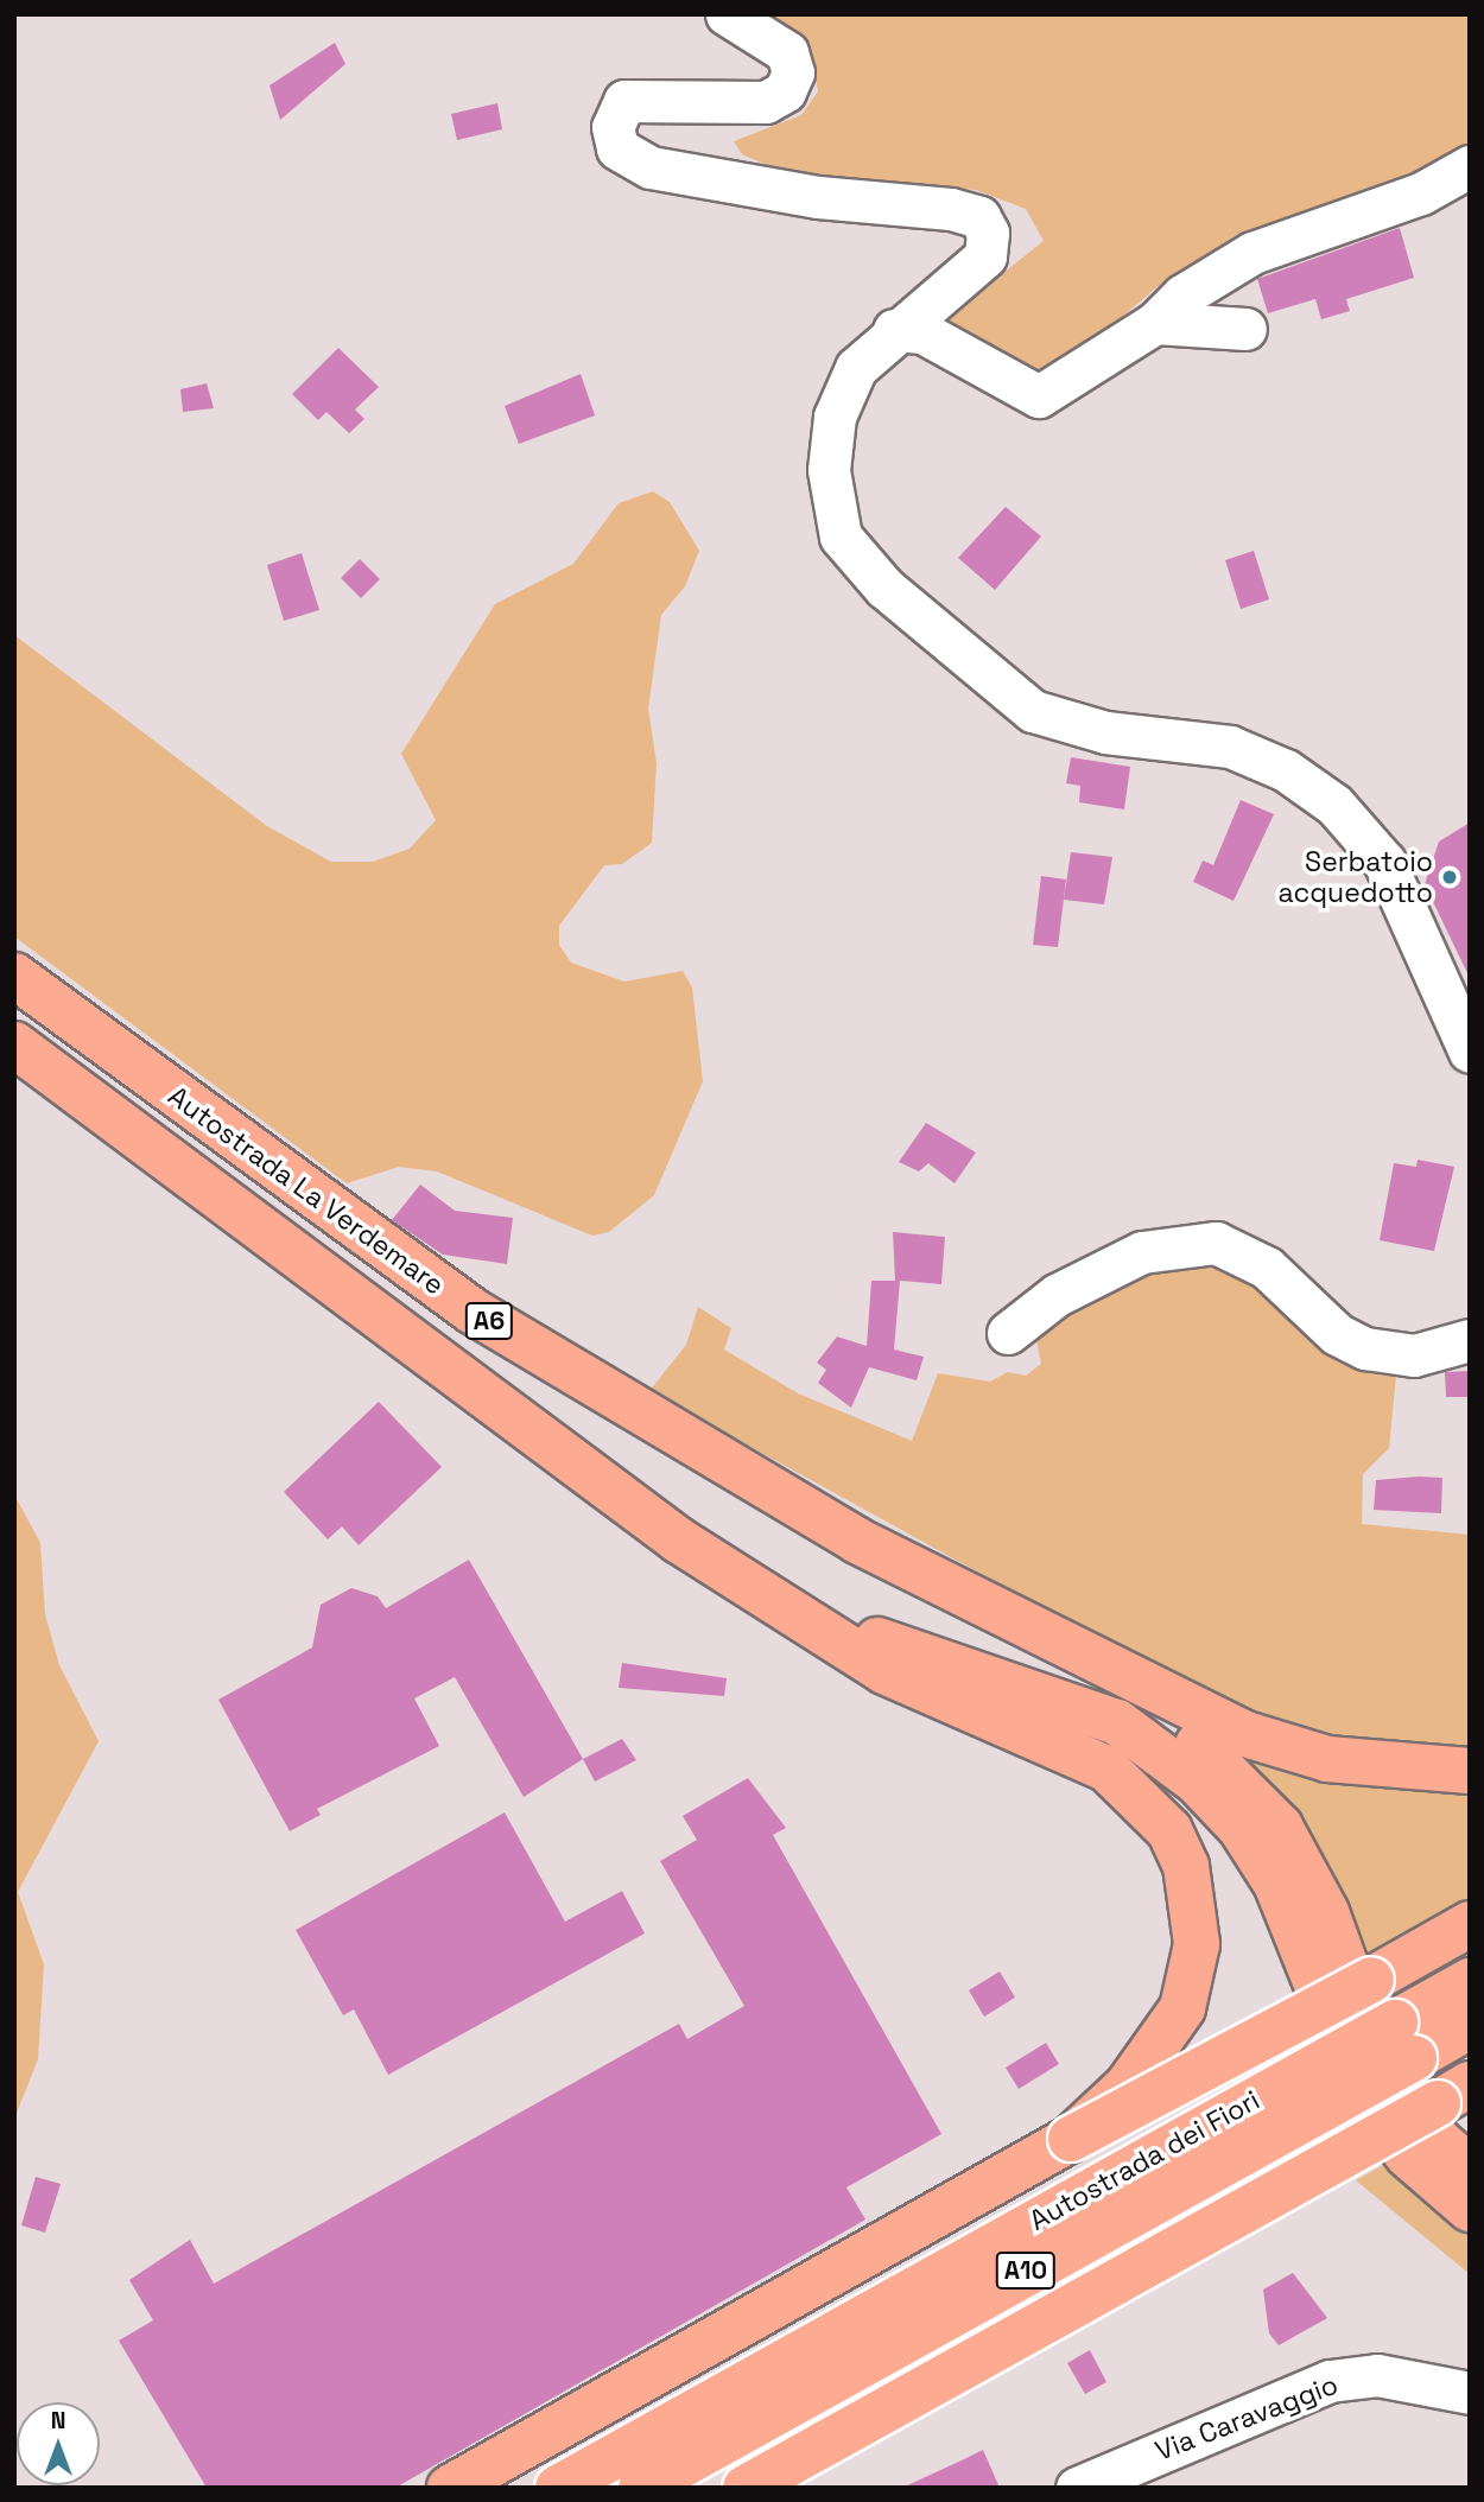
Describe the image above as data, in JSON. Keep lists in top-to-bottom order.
{
  "streets": {
    "highway": [
      "Autostrada La Verdemare",
      "A6",
      "Autostrada dei Fiori",
      "A10"
    ],
    "street": ["Via Caravaggio"]
  },
  "places": ["Serbatoio acquedotto"],
  "north": "top"
}
